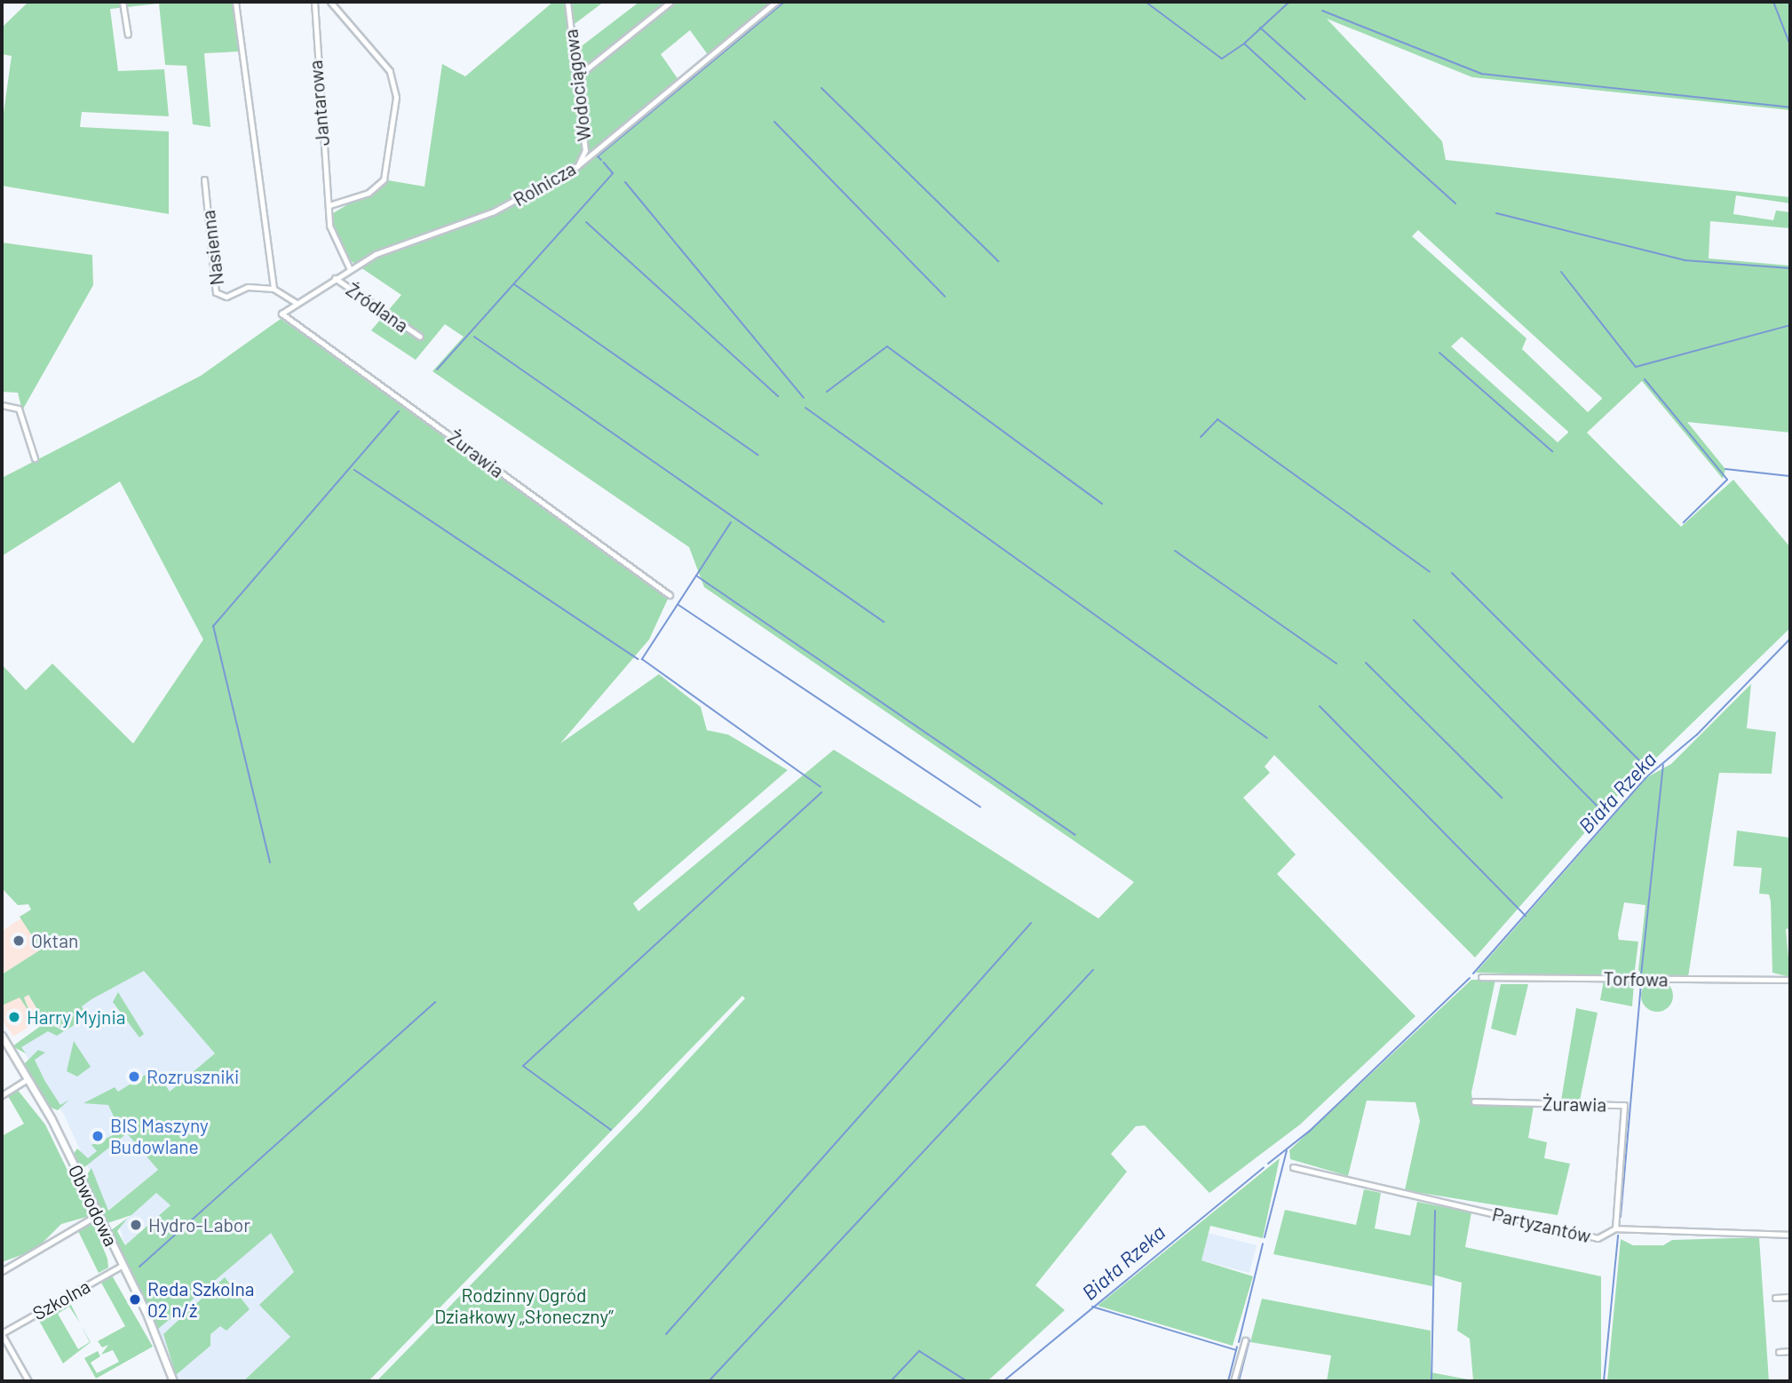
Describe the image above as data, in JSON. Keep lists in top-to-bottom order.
{
  "streets": {
    "main road": ["Obwodowa"],
    "street": [
      "Wodociągowa",
      "Jantarowa",
      "Rolnicza",
      "Nasienna",
      "Źródlana",
      "Żurawia",
      "Torfowa",
      "Partyzantów",
      "Szkolna"
    ]
  },
  "crossings": [
    ["Wodociągowa", "Rolnicza"],
    ["Jantarowa", "Rolnicza"],
    ["Rolnicza", "Źródlana"],
    ["Rolnicza", "Żurawia"],
    ["Żurawia", "Partyzantów"],
    ["Obwodowa", "Szkolna"]
  ],
  "water": ["Biała Rzeka"],
  "parks": ["Rodzinny Ogród Działkowy „Słoneczny”"],
  "places": [
    "Oktan",
    "Harry Myjnia",
    "Rozruszniki",
    "BIS Maszyny Budowlane",
    "Hydro-Labor",
    "Reda Szkolna 02 n/ż"
  ]
}
